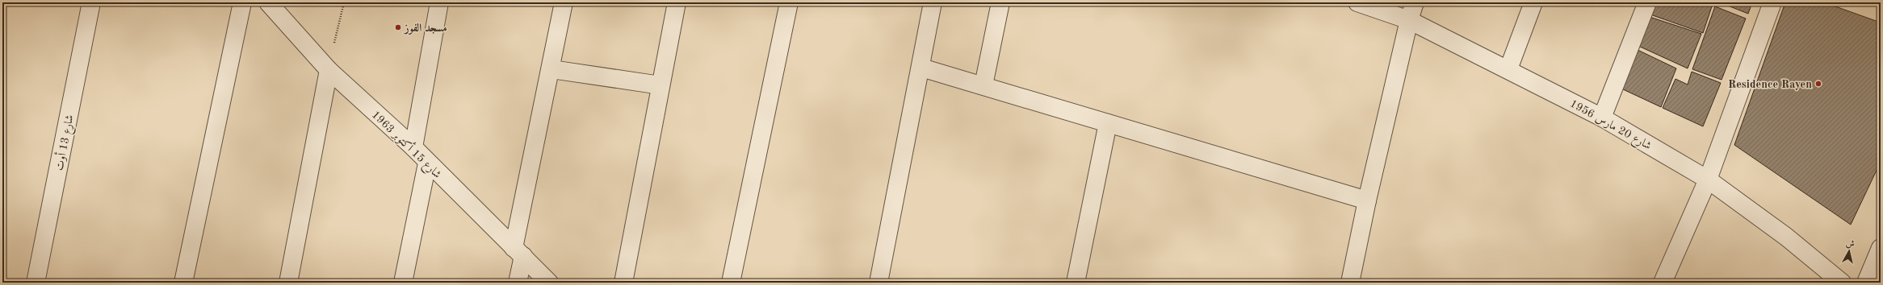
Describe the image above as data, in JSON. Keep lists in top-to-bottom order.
{
  "streets": {
    "street": ["شارع 20 مارس 1956", "شارع 13 أوت", "شارع 15 أكتوبر 1963"]
  },
  "places": ["مسجد الفوز", "Residence Rayen"],
  "north": "top"
}
